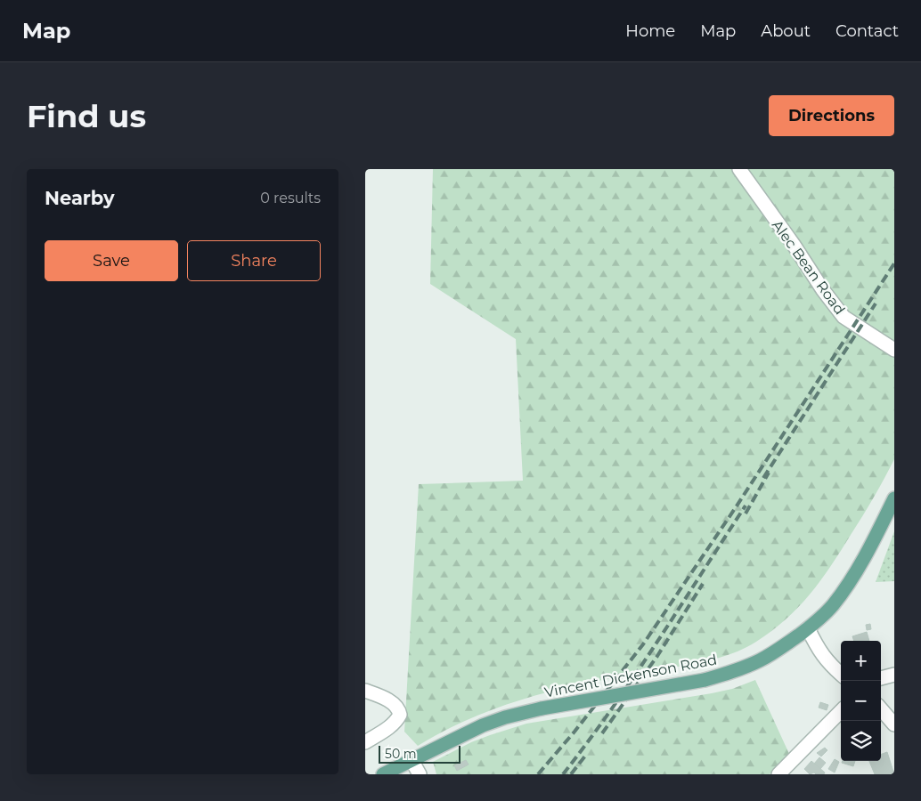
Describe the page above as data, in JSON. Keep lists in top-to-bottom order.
{
  "streets": {
    "main road": ["Vincent Dickenson Road"],
    "street": ["Alec Bean Road"]
  },
  "scale_bar": "50 m",
  "page": {
    "header": "Map",
    "nav": [
      "Home",
      "Map",
      "About",
      "Contact"
    ],
    "buttons": [
      "Directions",
      ["Save", "Share"]
    ],
    "title": "Find us",
    "heading": ["Nearby", "0 results"],
    "map_buttons": ["+", "−"],
    "scale": "50 m"
  }
}
